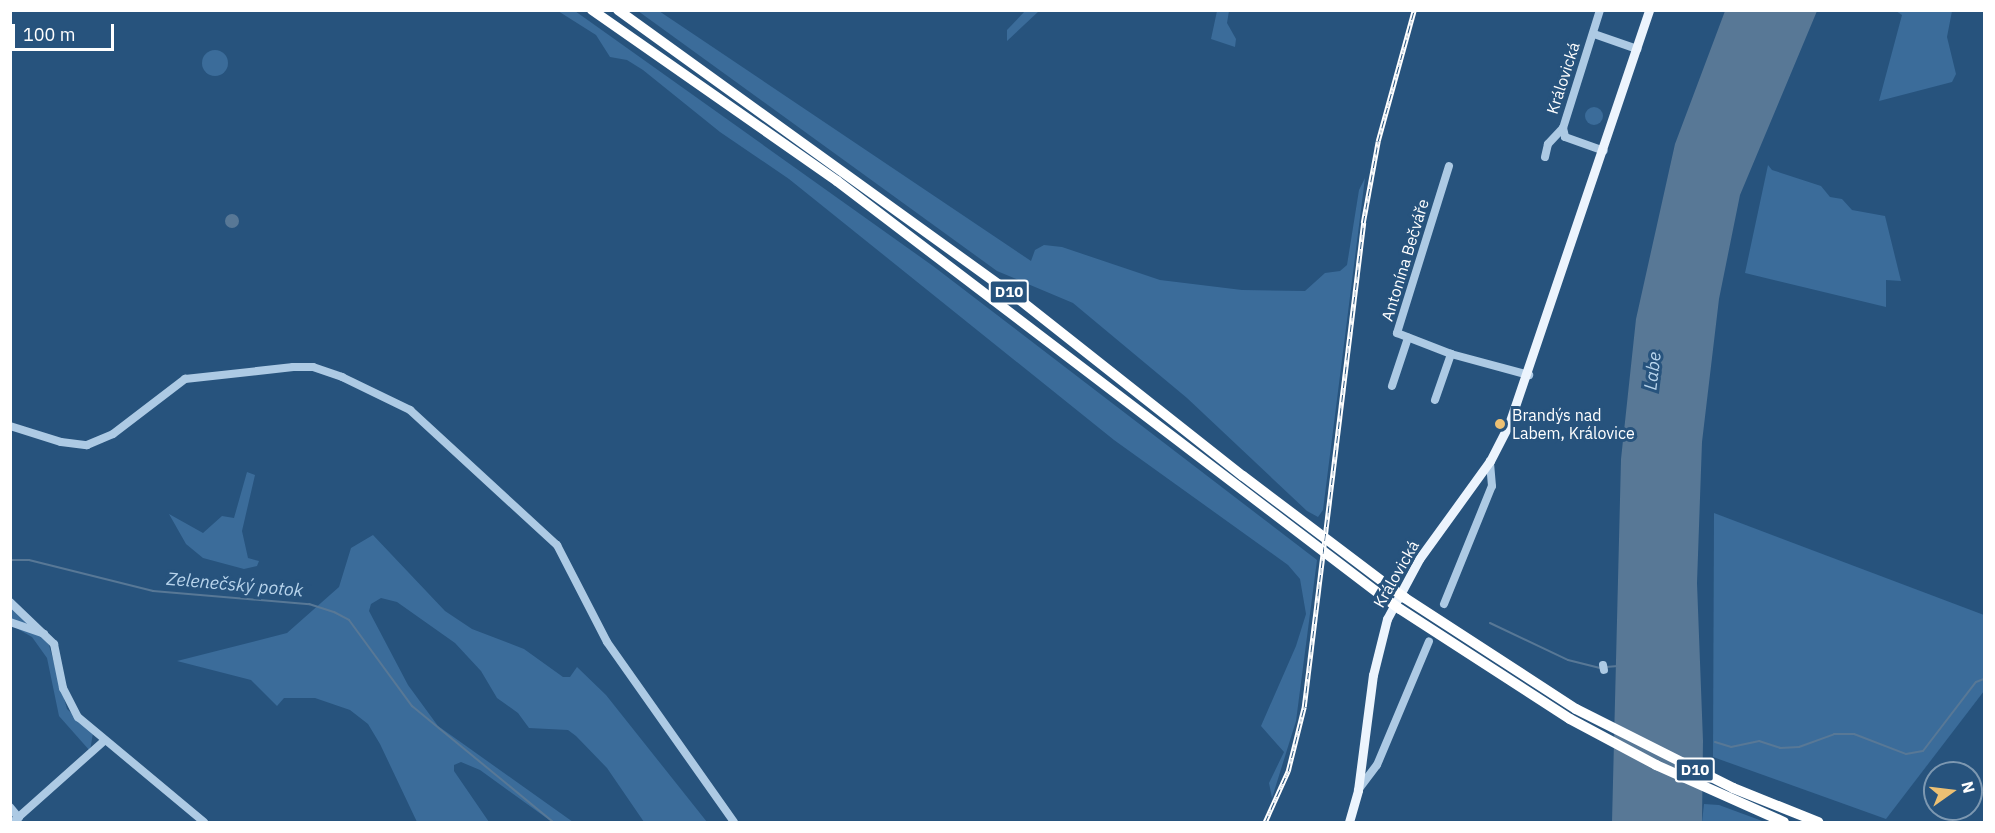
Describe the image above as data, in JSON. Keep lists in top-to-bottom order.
{
  "streets": {
    "highway": ["D10"],
    "main road": ["Královická"],
    "street": ["Antonína Bečváře"]
  },
  "crossings": [
    ["Královická", "Antonína Bečváře"]
  ],
  "water": ["Labe", "Zelenečský potok"],
  "places": ["Brandýs nad Labem, Královice"],
  "scale_bar": "100 m",
  "north": "right"
}
